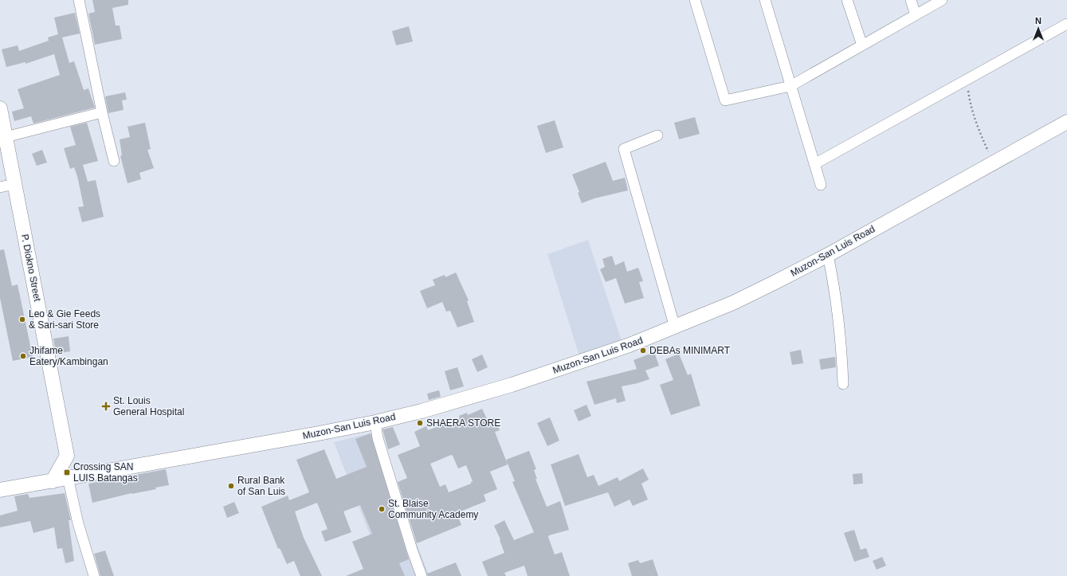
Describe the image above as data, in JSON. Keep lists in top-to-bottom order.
{
  "streets": {
    "main road": ["Muzon-San Luis Road", "P. Diokno Street"]
  },
  "places": {
    "other": [
      "Leo & Gie Feeds & Sari-sari Store",
      "DEBAs MINIMART",
      "Jhifame Eatery/Kambingan",
      "SHAERA STORE",
      "Rural Bank of San Luis",
      "St. Blaise Community Academy"
    ],
    "health": ["St. Louis General Hospital"],
    "transit": ["Crossing SAN LUIS Batangas"]
  },
  "north": "top"
}
